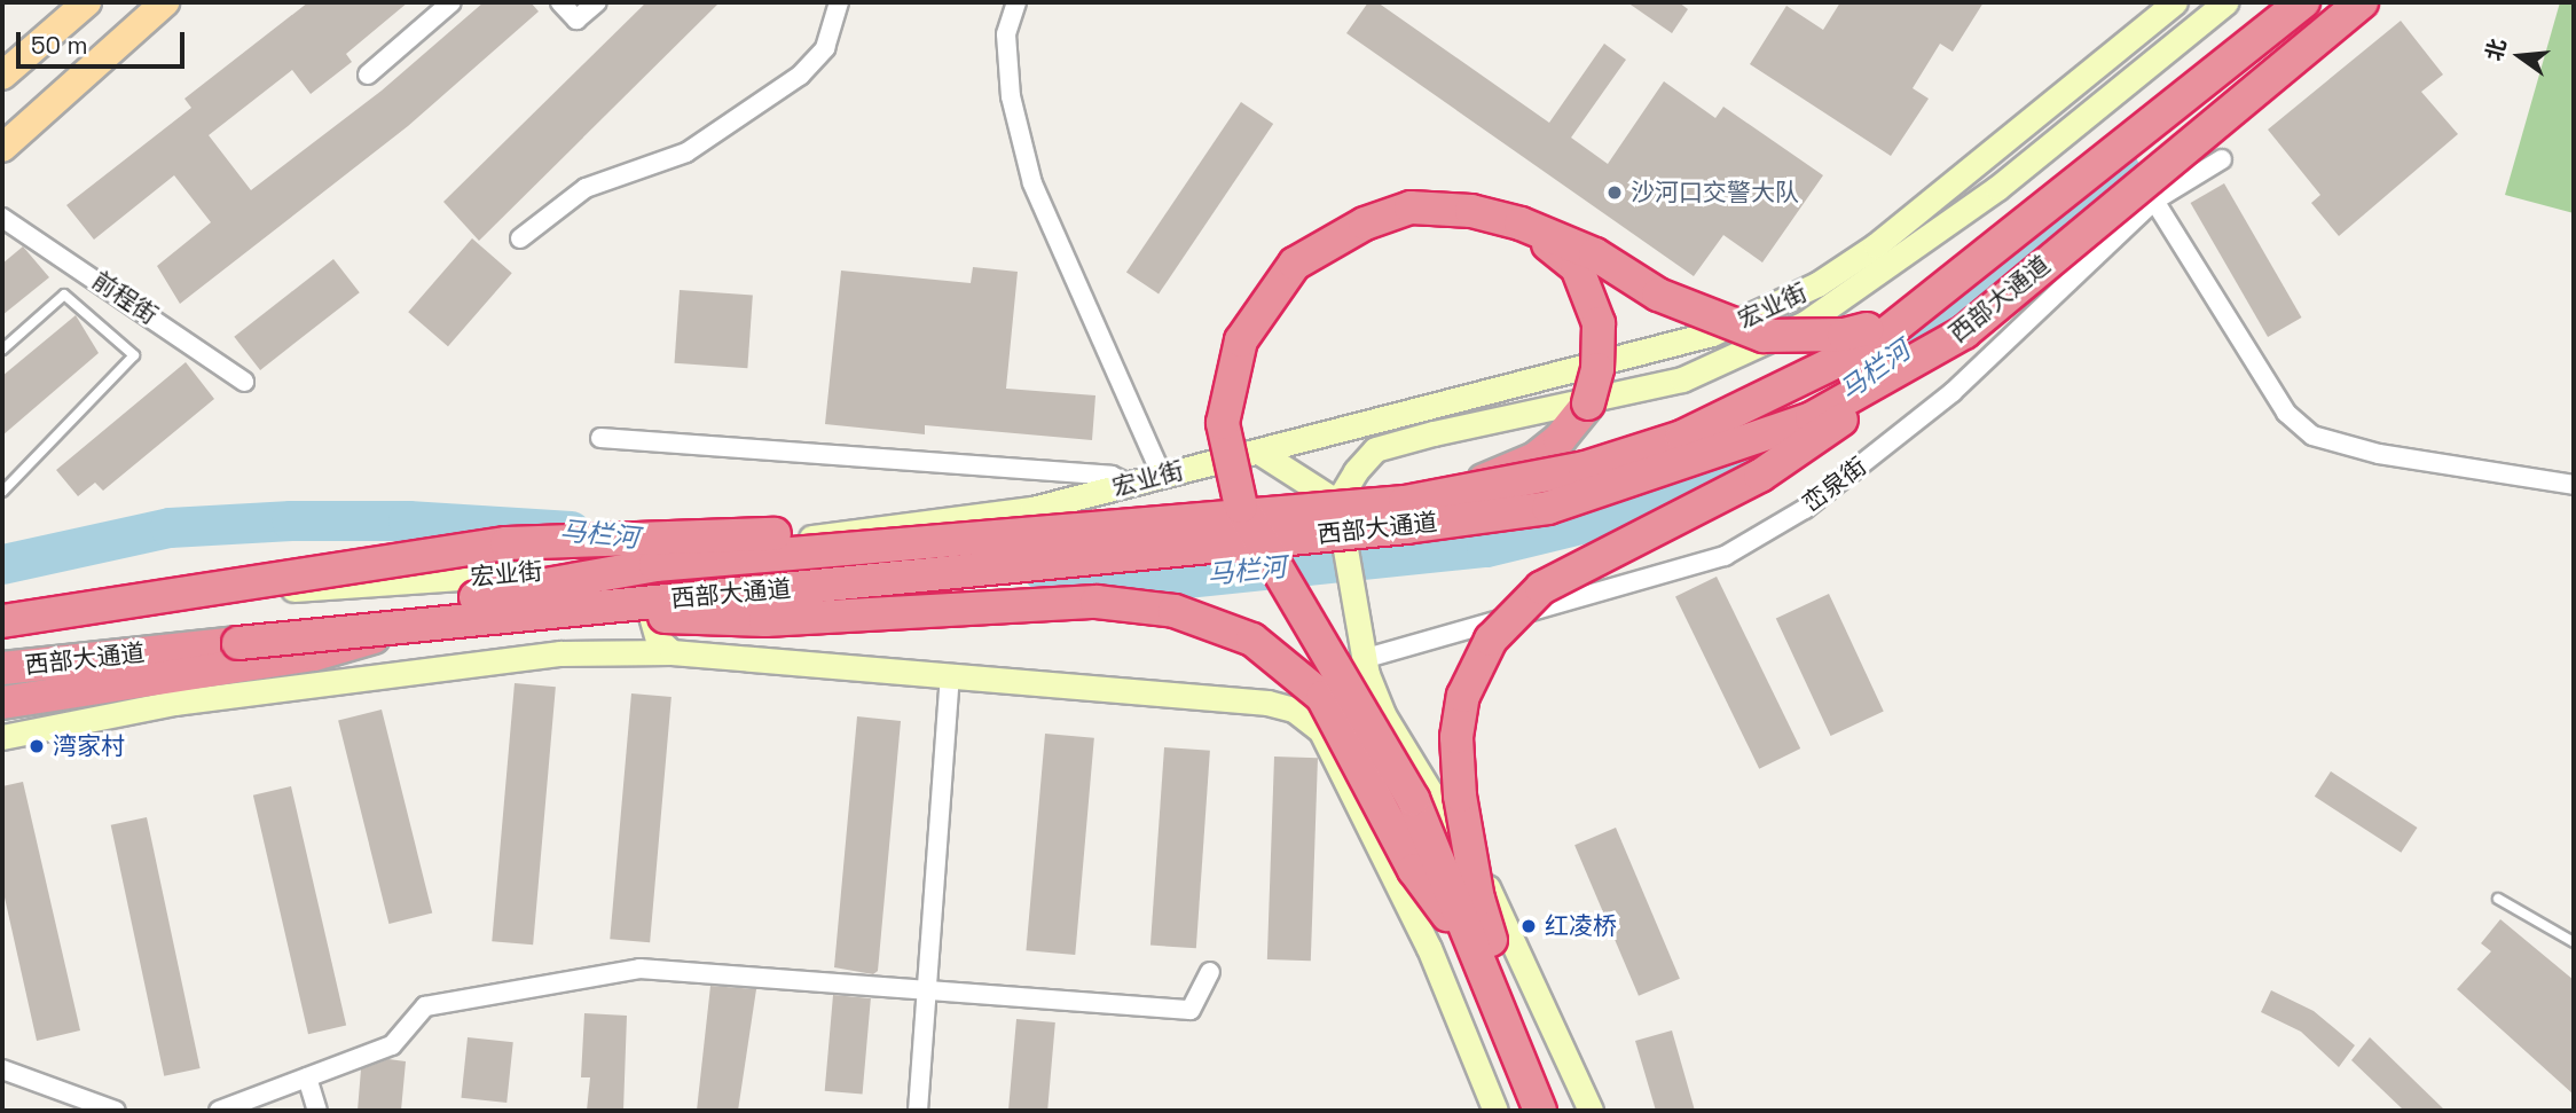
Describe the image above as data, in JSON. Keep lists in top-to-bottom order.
{
  "streets": {
    "highway": ["西部大通道"],
    "main road": ["宏业街"],
    "street": ["前程街", "峦泉街"]
  },
  "water": ["马栏河"],
  "places": ["沙河口交警大队", "湾家村", "红凌桥"],
  "scale_bar": "50 m",
  "north": "left"
}
